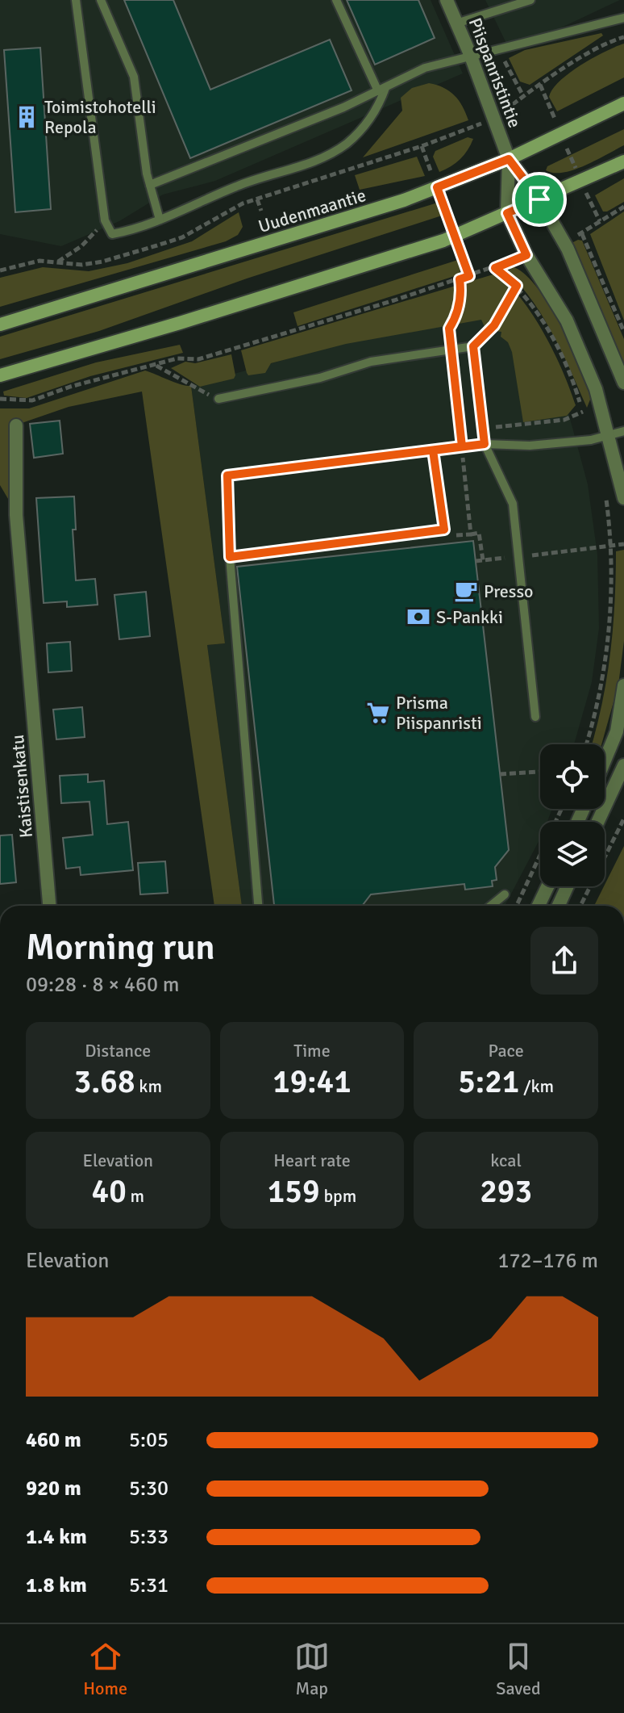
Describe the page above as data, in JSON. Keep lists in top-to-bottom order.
{
  "streets": {
    "main road": ["Uudenmaantie"],
    "street": ["Piispanristintie", "Kaistisenkatu"]
  },
  "crossings": [
    ["Piispanristintie", "Uudenmaantie"]
  ],
  "places": {
    "building": ["Toimistohotelli Repola"],
    "cafe": ["Presso"],
    "bank": ["S-Pankki"],
    "supermarket": ["Prisma Piispanristi"]
  },
  "page": {
    "heading": ["Morning run", "09:28 · 8 × 460 m"],
    "stats": [
      ["Distance", "3.68 km"],
      ["Time", "19:41"],
      ["Pace", "5:21 /km"],
      ["Elevation", "40 m"],
      ["Heart rate", "159 bpm"],
      ["kcal", "293"]
    ],
    "chart": ["Elevation", "172–176 m"],
    "list": [
      {
        "name": "460 m",
        "note": "5:05"
      },
      {
        "name": "920 m",
        "note": "5:30"
      },
      {
        "name": "1.4 km",
        "note": "5:33"
      },
      {
        "name": "1.8 km",
        "note": "5:31"
      }
    ],
    "tabs": ["Home", "Map", "Saved"]
  }
}
